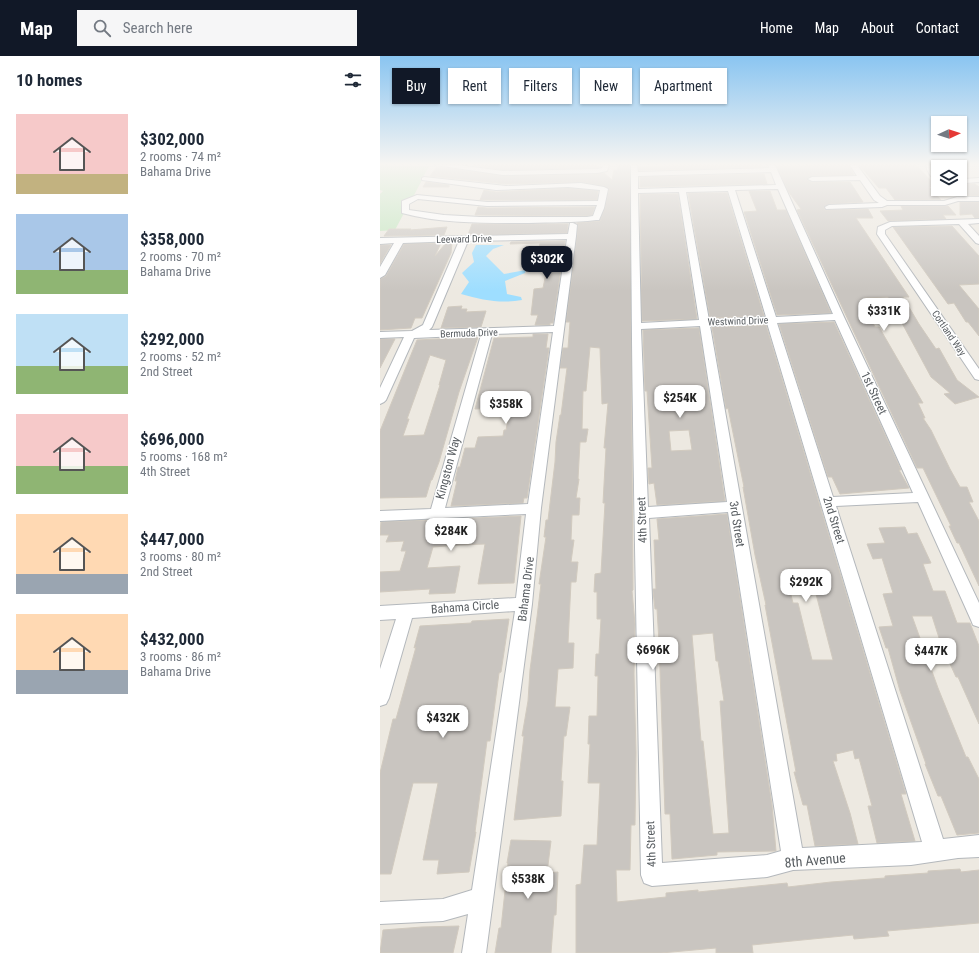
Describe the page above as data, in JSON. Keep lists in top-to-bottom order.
{
  "streets": {
    "street": [
      "Leeward Drive",
      "Westwind Drive",
      "Bermuda Drive",
      "Cortland Way",
      "1st Street",
      "Kingston Way",
      "4th Street",
      "2nd Street",
      "3rd Street",
      "Bahama Drive",
      "Bahama Circle",
      "8th Avenue"
    ]
  },
  "crossings": [
    ["Leeward Drive", "Bahama Drive"],
    ["Westwind Drive", "1st Street"],
    ["Westwind Drive", "4th Street"],
    ["Westwind Drive", "2nd Street"],
    ["Westwind Drive", "3rd Street"],
    ["Bermuda Drive", "Kingston Way"],
    ["Bermuda Drive", "Bahama Drive"],
    ["4th Street", "8th Avenue"],
    ["2nd Street", "8th Avenue"],
    ["3rd Street", "8th Avenue"],
    ["Bahama Drive", "Bahama Circle"]
  ],
  "north": "right",
  "page": {
    "header": "Map",
    "search": "Search here",
    "nav": [
      "Home",
      "Map",
      "About",
      "Contact"
    ],
    "heading": "10 homes",
    "chip": [
      "Buy",
      "Rent",
      "Filters",
      "New",
      "Apartment"
    ],
    "list": [
      {
        "name": "$302,000",
        "note": "2 rooms · 74 m² · Bahama Drive"
      },
      {
        "name": "$358,000",
        "note": "2 rooms · 70 m² · Bahama Drive"
      },
      {
        "name": "$292,000",
        "note": "2 rooms · 52 m² · 2nd Street"
      },
      {
        "name": "$696,000",
        "note": "5 rooms · 168 m² · 4th Street"
      },
      {
        "name": "$447,000",
        "note": "3 rooms · 80 m² · 2nd Street"
      },
      {
        "name": "$432,000",
        "note": "3 rooms · 86 m² · Bahama Drive"
      }
    ],
    "price": [
      "$302K",
      "$331K",
      "$254K",
      "$358K",
      "$284K",
      "$292K",
      "$696K",
      "$447K",
      "$432K",
      "$538K"
    ]
  }
}
